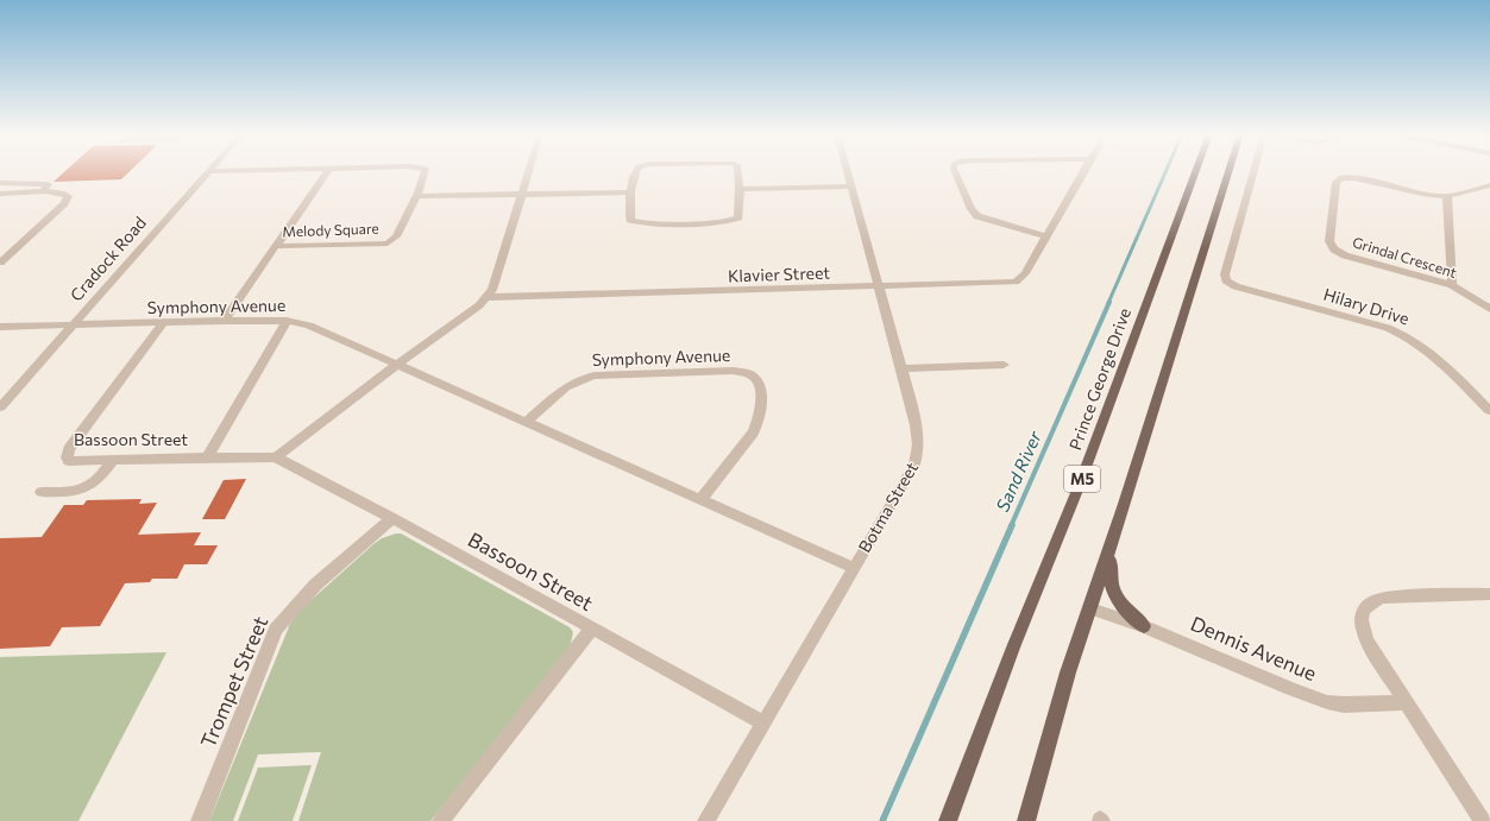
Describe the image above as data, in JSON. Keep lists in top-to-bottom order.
{
  "streets": {
    "main road": ["Prince George Drive", "M5"],
    "street": [
      "Melody Square",
      "Grindal Crescent",
      "Cradock Road",
      "Klavier Street",
      "Symphony Avenue",
      "Hilary Drive",
      "Bassoon Street",
      "Botma Street",
      "Dennis Avenue",
      "Trompet Street"
    ]
  },
  "crossings": [
    ["Cradock Road", "Symphony Avenue"],
    ["Klavier Street", "Botma Street"],
    ["Symphony Avenue", "Bassoon Street"],
    ["Symphony Avenue", "Botma Street"],
    ["Bassoon Street", "Botma Street"],
    ["Bassoon Street", "Trompet Street"]
  ],
  "water": ["Sand River"]
}
